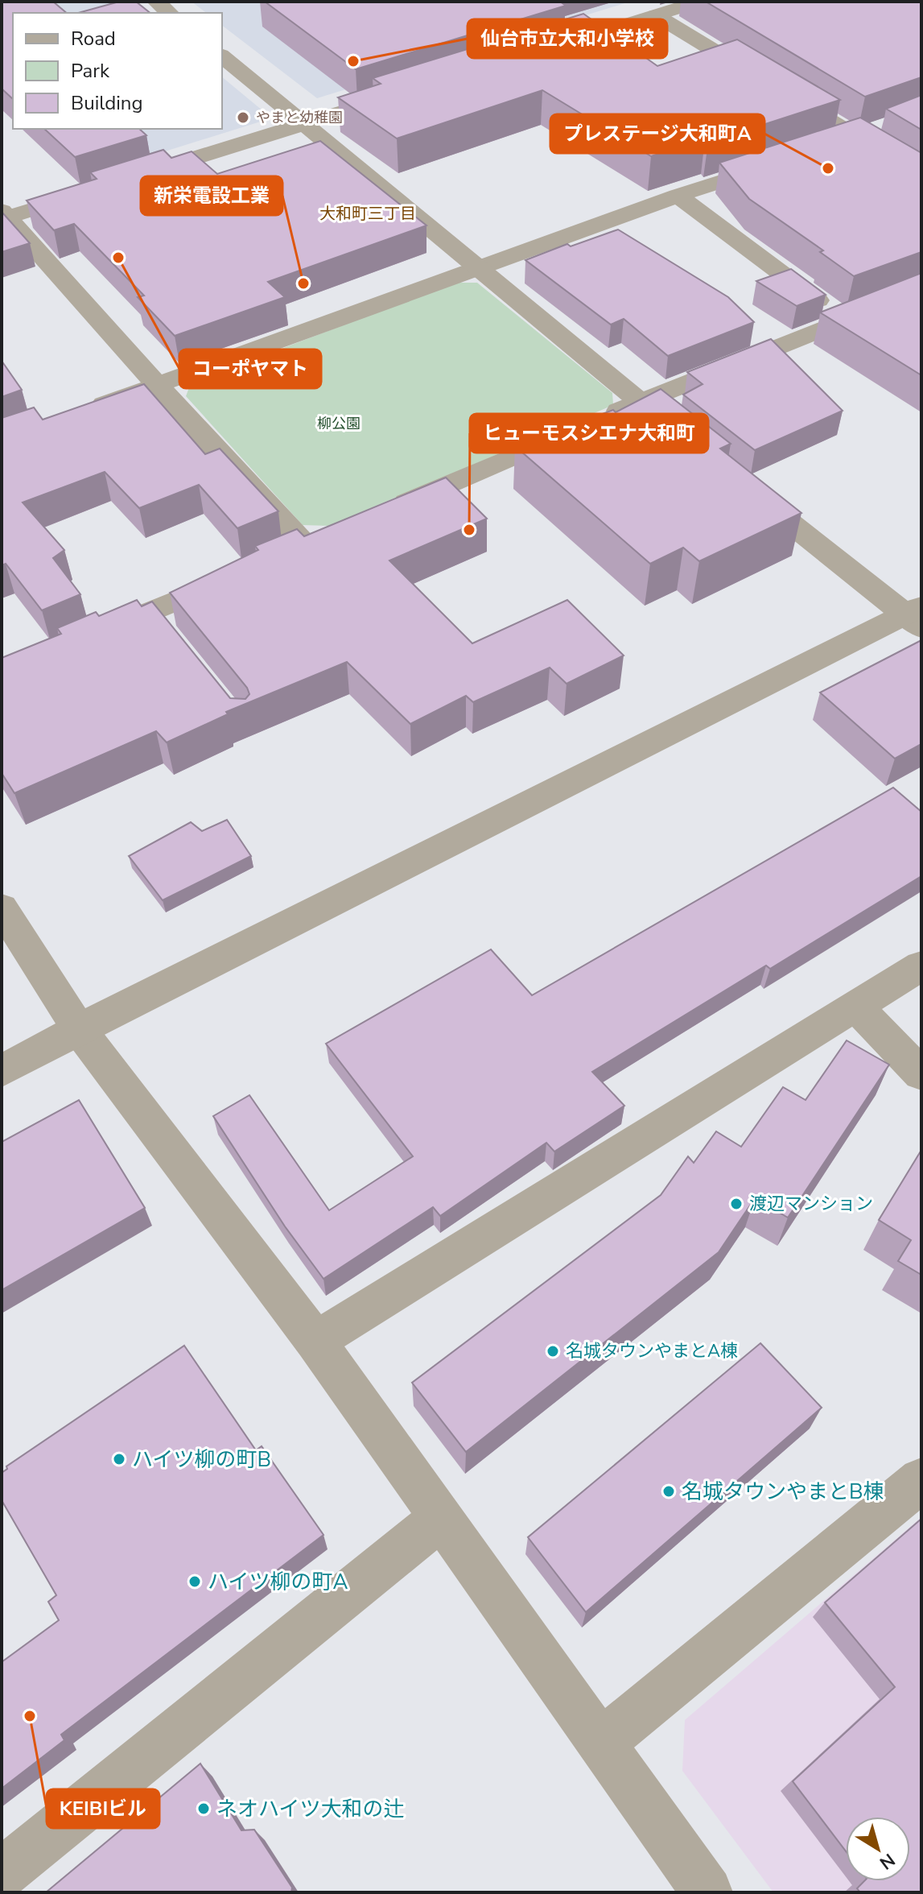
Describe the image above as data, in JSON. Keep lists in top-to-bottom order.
{
  "districts": ["大和町三丁目"],
  "parks": ["柳公園"],
  "places": [
    "仙台市立大和小学校",
    "やまと幼稚園",
    "プレステージ大和町A",
    "コーポヤマト",
    "新栄電設工業",
    "ヒューモスシエナ大和町",
    "渡辺マンション",
    "名城タウンやまとA棟",
    "ハイツ柳の町B",
    "名城タウンやまとB棟",
    "ハイツ柳の町A",
    "KEIBIビル",
    "ネオハイツ大和の辻"
  ],
  "legend": ["Road", "Park", "Building"],
  "north": "bottom right"
}
